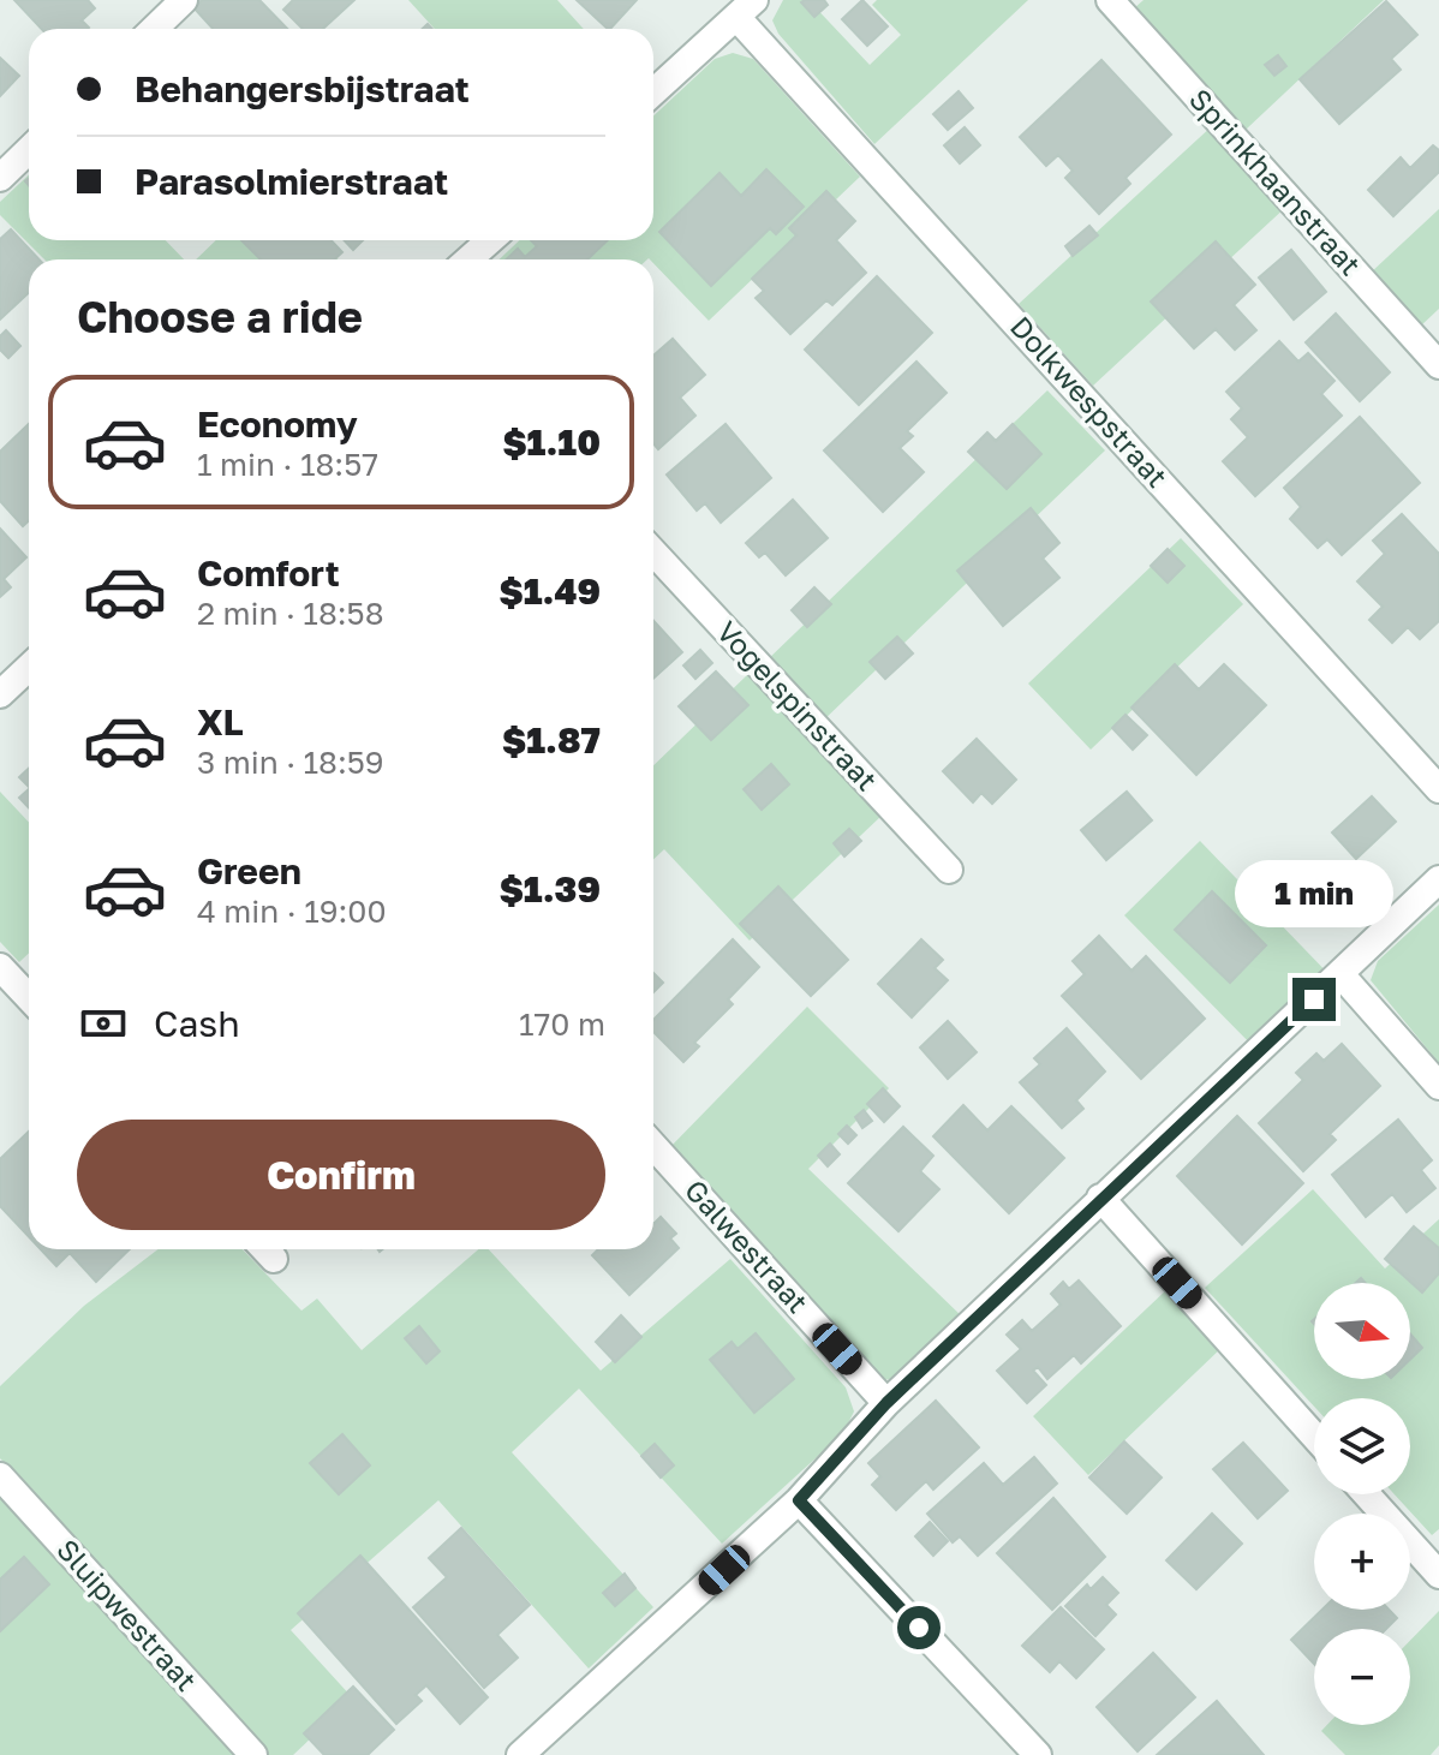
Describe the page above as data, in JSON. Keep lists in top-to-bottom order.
{
  "streets": {
    "street": [
      "Sprinkhaanstraat",
      "Dolkwespstraat",
      "Vogelspinstraat",
      "Galwestraat",
      "Sluipwestraat"
    ]
  },
  "north": "right",
  "page": {
    "banner": ["Behangersbijstraat", "Parasolmierstraat"],
    "heading": "Choose a ride",
    "list": [
      {
        "name": "Economy",
        "note": "1 min · 18:57",
        "value": "$1.10"
      },
      {
        "name": "Comfort",
        "note": "2 min · 18:58",
        "value": "$1.49"
      },
      {
        "name": "XL",
        "note": "3 min · 18:59",
        "value": "$1.87"
      },
      {
        "name": "Green",
        "note": "4 min · 19:00",
        "value": "$1.39"
      }
    ],
    "bubble": "1 min",
    "pay": ["Cash", "170 m"],
    "buttons": "Confirm",
    "map_buttons": ["+", "−"]
  }
}
